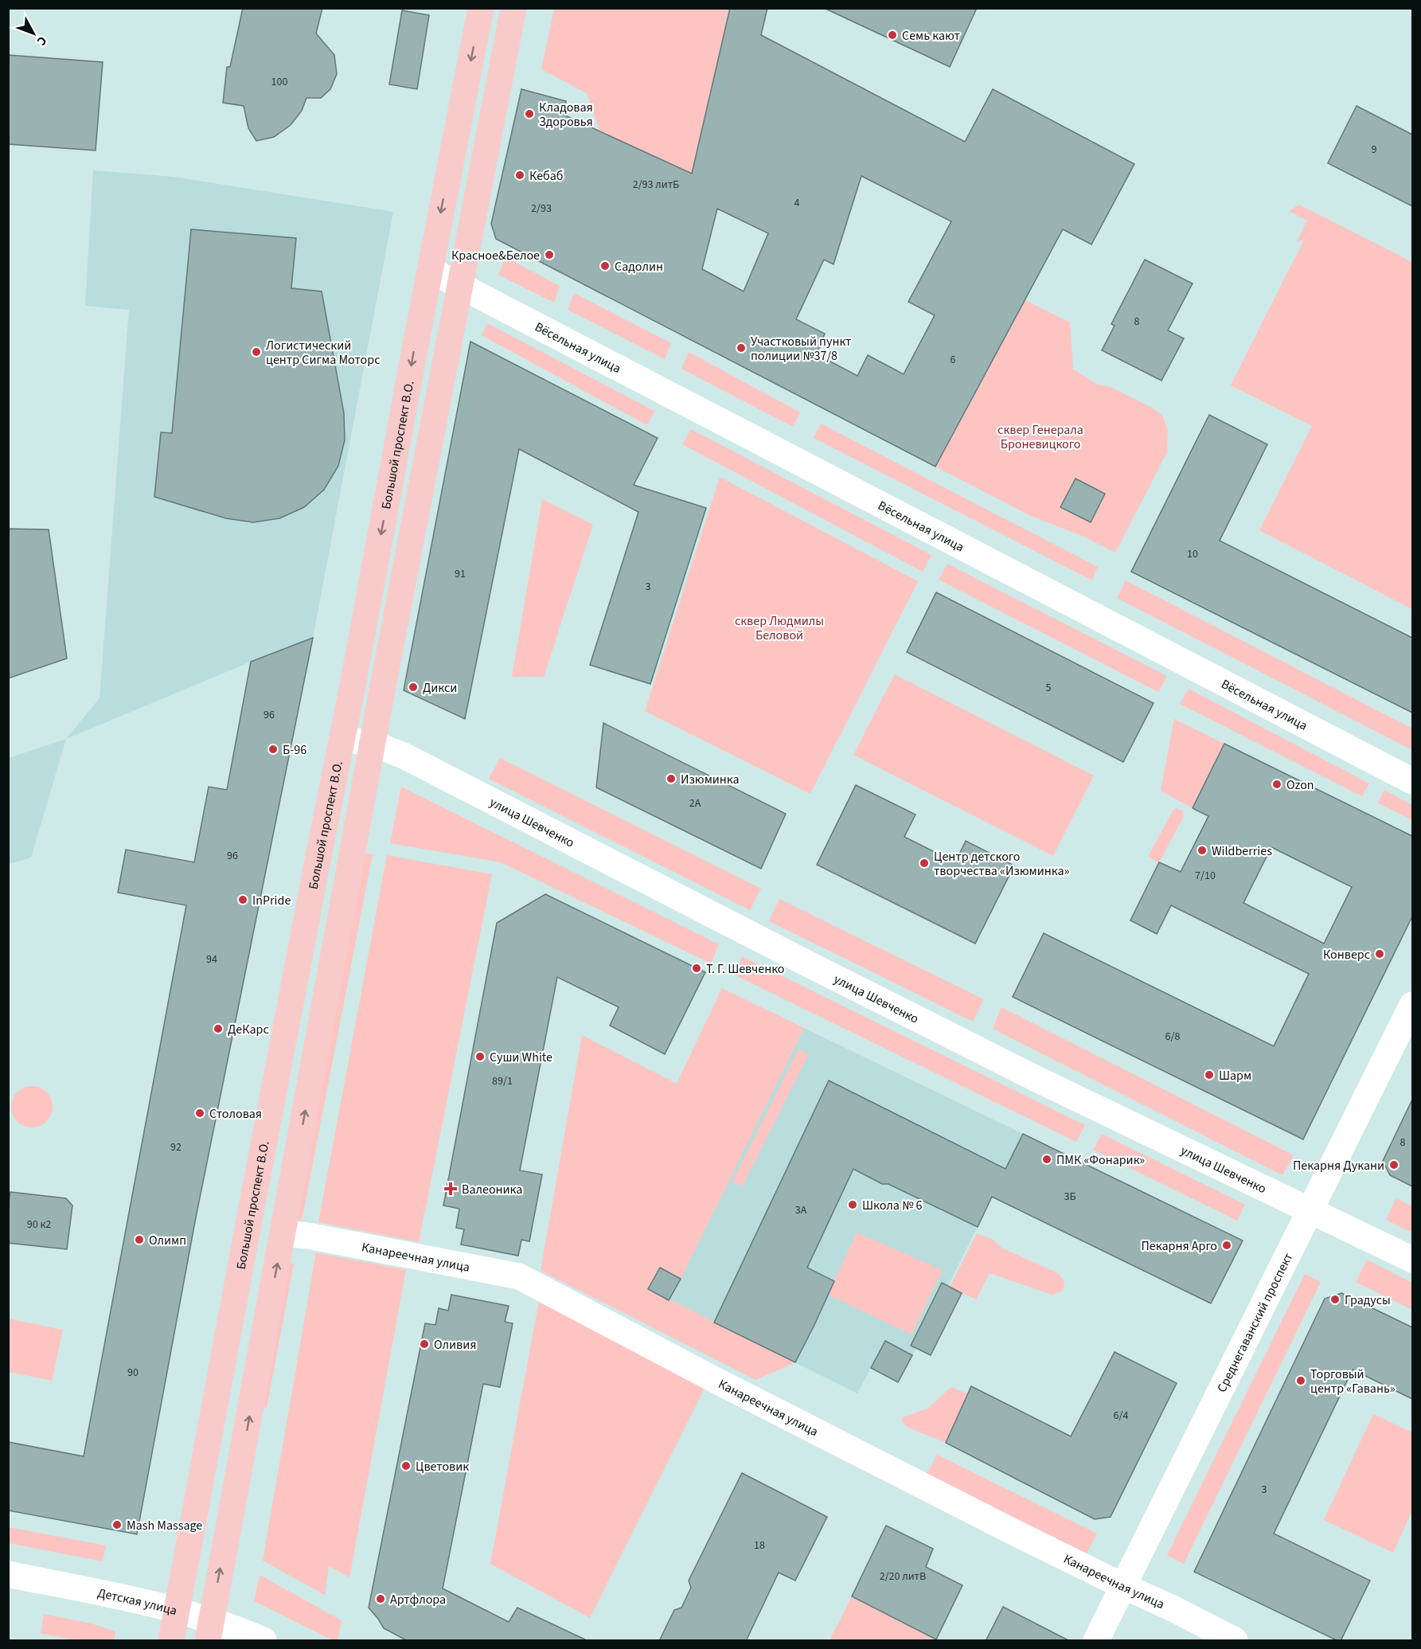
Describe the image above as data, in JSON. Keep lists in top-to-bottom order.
{
  "streets": {
    "main road": ["Большой проспект В.О."],
    "street": [
      "Вёсельная улица",
      "улица Шевченко",
      "Канареечная улица",
      "Среднегаванский проспект",
      "Детская улица"
    ]
  },
  "crossings": [
    ["Вёсельная улица", "Большой проспект В.О."],
    ["Большой проспект В.О.", "улица Шевченко"],
    ["Большой проспект В.О.", "Детская улица"],
    ["улица Шевченко", "Среднегаванский проспект"],
    ["Канареечная улица", "Среднегаванский проспект"]
  ],
  "parks": ["сквер Генерала Броневицкого", "сквер Людмилы Беловой"],
  "places": {
    "other": [
      "Семь кают",
      "Кладовая Здоровья",
      "Кебаб",
      "Красное&Белое",
      "Садолин",
      "Участковый пункт полиции №37/8",
      "Логистический центр Сигма Моторс",
      "Дикси",
      "Б-96",
      "Изюминка",
      "Ozon",
      "Wildberries",
      "Центр детского творчества «Изюминка»",
      "InPride",
      "Конверс",
      "Т. Г. Шевченко",
      "ДеКарс",
      "Суши White",
      "Шарм",
      "Столовая",
      "ПМК «Фонарик»",
      "Пекарня Дукани",
      "Школа № 6",
      "Олимп",
      "Пекарня Арго",
      "Градусы",
      "Оливия",
      "Торговый центр «Гавань»",
      "Цветовик",
      "Mash Massage",
      "Артфлора"
    ],
    "health": ["Валеоника"]
  },
  "house_numbers": [
    "100",
    "9",
    "2/93 литБ",
    "4",
    "2/93",
    "8",
    "6",
    "10",
    "91",
    "3",
    "5",
    "96",
    "2А",
    "96",
    "7/10",
    "94",
    "6/8",
    "89/1",
    "8",
    "92",
    "3Б",
    "3А",
    "90 к2",
    "90",
    "6/4",
    "3",
    "18",
    "2/20 литВ"
  ],
  "north": "bottom right"
}
